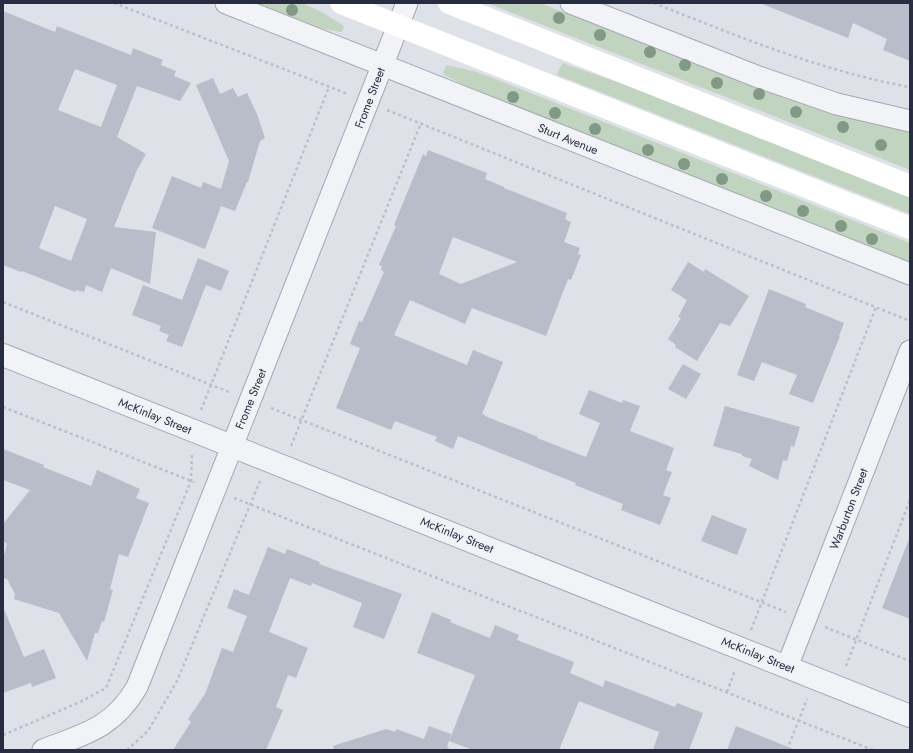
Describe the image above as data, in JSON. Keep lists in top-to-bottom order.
{
  "streets": {
    "street": [
      "Frome Street",
      "Sturt Avenue",
      "McKinlay Street",
      "Warburton Street"
    ]
  },
  "crossings": [
    ["Frome Street", "Sturt Avenue"],
    ["Frome Street", "McKinlay Street"],
    ["McKinlay Street", "Warburton Street"]
  ]
}
